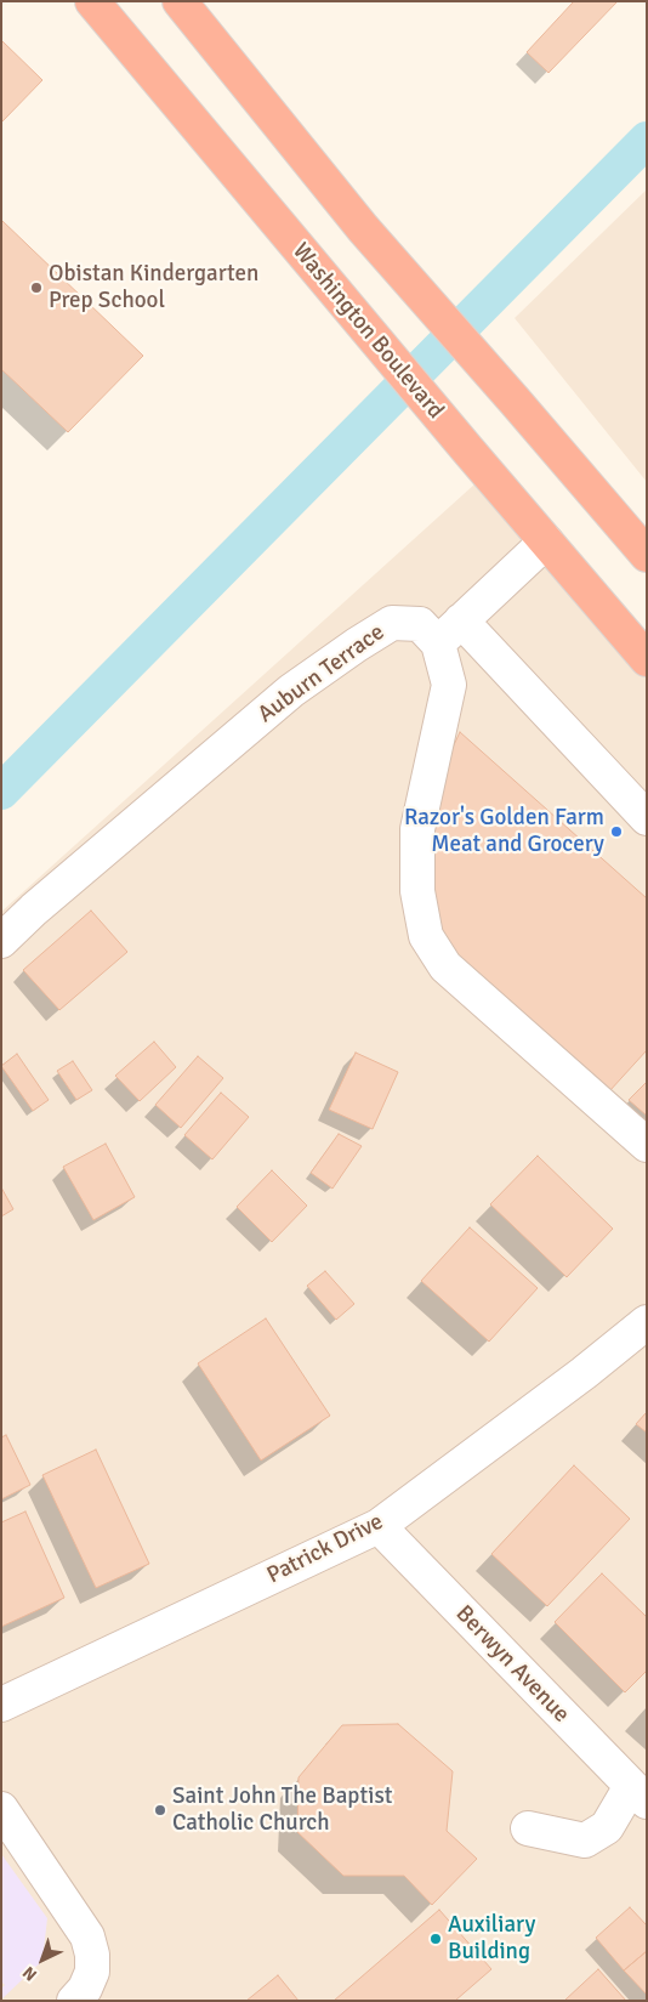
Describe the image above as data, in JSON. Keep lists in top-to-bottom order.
{
  "streets": {
    "highway": ["Washington Boulevard"],
    "street": ["Auburn Terrace", "Patrick Drive", "Berwyn Avenue"]
  },
  "crossings": [
    ["Patrick Drive", "Berwyn Avenue"]
  ],
  "places": [
    "Obistan Kindergarten Prep School",
    "Razor's Golden Farm Meat and Grocery",
    "Saint John The Baptist Catholic Church",
    "Auxiliary Building"
  ],
  "north": "bottom left"
}
